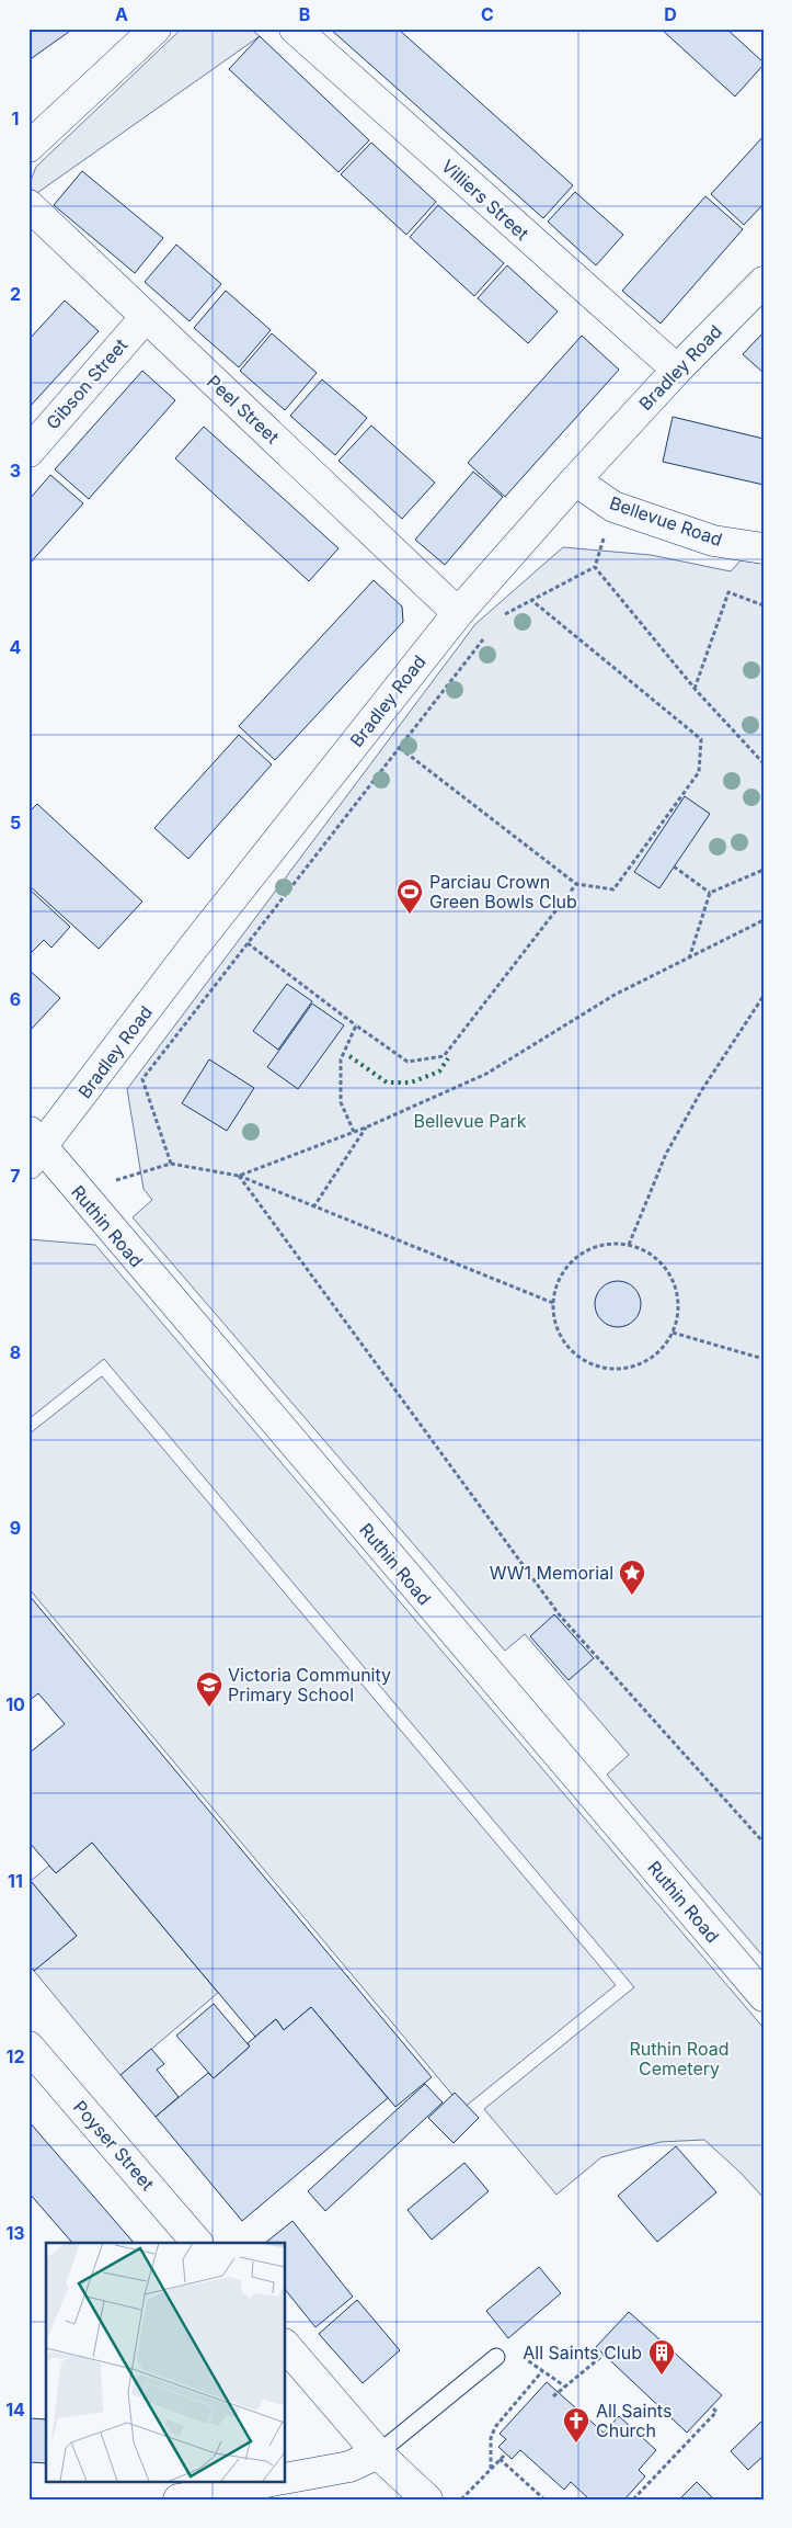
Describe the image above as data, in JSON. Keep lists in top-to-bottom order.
{
  "streets": {
    "street": [
      "Villiers Street",
      "Bradley Road",
      "Gibson Street",
      "Peel Street",
      "Bellevue Road",
      "Ruthin Road",
      "Poyser Street"
    ]
  },
  "crossings": [
    ["Villiers Street", "Bradley Road"],
    ["Bradley Road", "Peel Street"],
    ["Bradley Road", "Bellevue Road"],
    ["Bradley Road", "Ruthin Road"],
    ["Gibson Street", "Peel Street"]
  ],
  "parks": ["Bellevue Park", "Ruthin Road Cemetery"],
  "places": {
    "sports": ["Parciau Crown Green Bowls Club"],
    "place": ["WW1 Memorial"],
    "school or university": ["Victoria Community Primary School"],
    "building": ["All Saints Club"],
    "church": ["All Saints Church"]
  },
  "grid": {
    "columns": [
      "A",
      "B",
      "C",
      "D"
    ],
    "rows": [
      "1",
      "2",
      "3",
      "4",
      "5",
      "6",
      "7",
      "8",
      "9",
      "10",
      "11",
      "12",
      "13",
      "14"
    ]
  }
}
